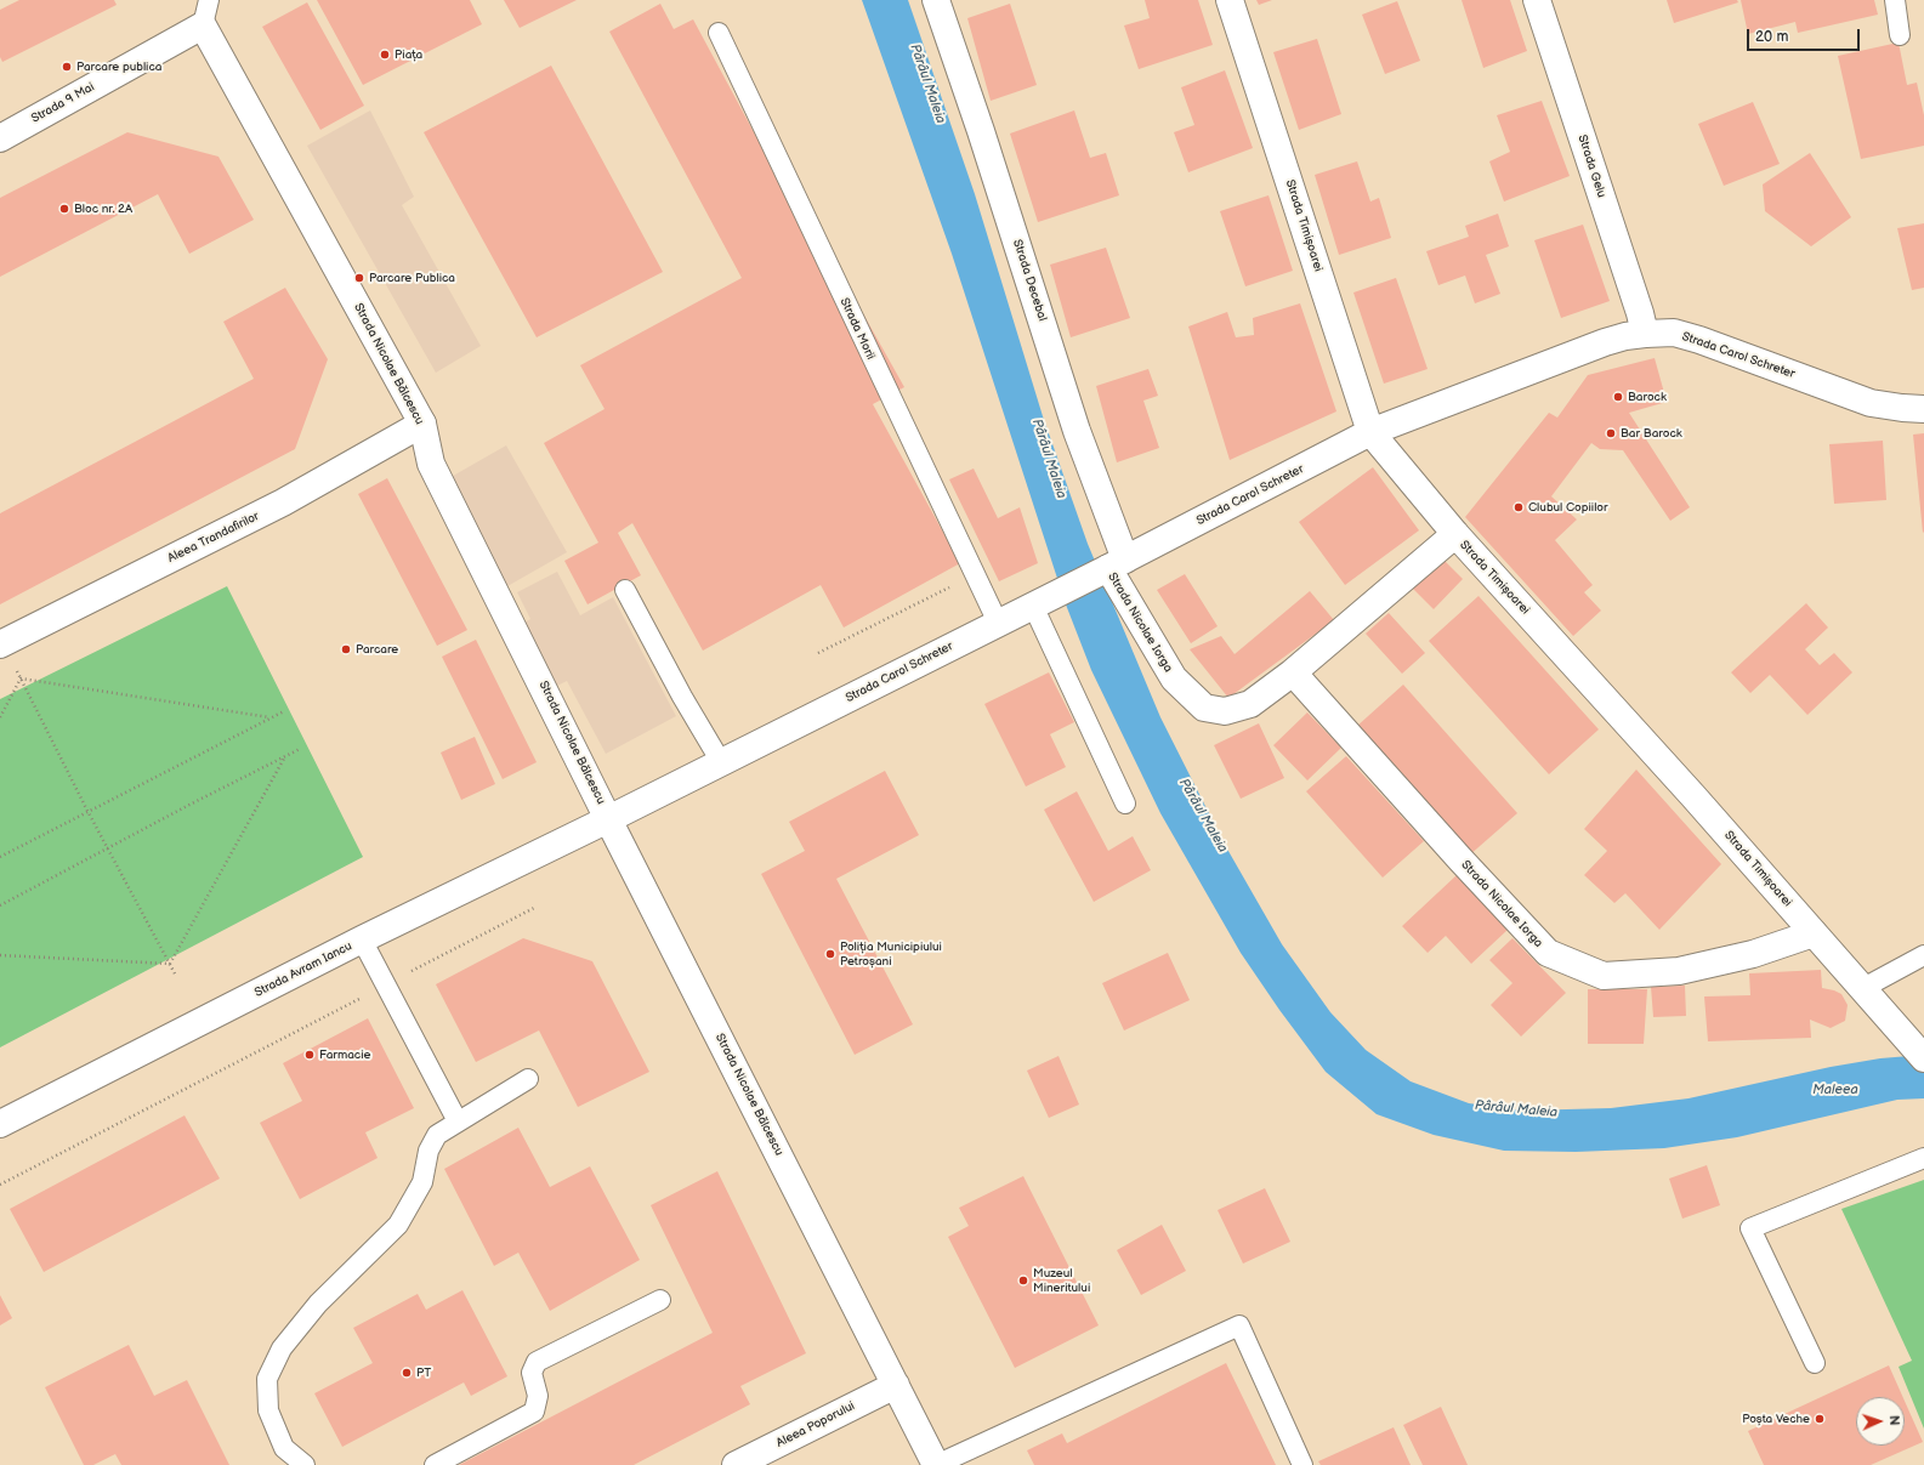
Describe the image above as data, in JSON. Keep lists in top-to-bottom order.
{
  "streets": {
    "street": [
      "Strada 9 Mai",
      "Strada Gelu",
      "Strada Timișoarei",
      "Strada Decebal",
      "Strada Carol Schreter",
      "Strada Nicolae Bălcescu",
      "Aleea Trandafirilor",
      "Strada Nicolae Iorga",
      "Strada Avram Iancu",
      "Aleea Poporului"
    ],
    "lane": ["Strada Morii"]
  },
  "crossings": [
    ["Strada 9 Mai", "Strada Nicolae Bălcescu"],
    ["Strada Gelu", "Strada Carol Schreter"],
    ["Strada Timișoarei", "Strada Carol Schreter"],
    ["Strada Timișoarei", "Strada Nicolae Iorga"],
    ["Strada Decebal", "Strada Carol Schreter"],
    ["Strada Decebal", "Strada Nicolae Iorga"],
    ["Strada Morii", "Strada Carol Schreter"],
    ["Strada Carol Schreter", "Strada Nicolae Bălcescu"],
    ["Strada Carol Schreter", "Strada Nicolae Iorga"],
    ["Strada Carol Schreter", "Strada Avram Iancu"],
    ["Strada Nicolae Bălcescu", "Aleea Trandafirilor"],
    ["Strada Nicolae Bălcescu", "Strada Avram Iancu"],
    ["Strada Nicolae Bălcescu", "Aleea Poporului"]
  ],
  "water": ["Pârâul Maleia", "Maleea"],
  "places": [
    "Piața",
    "Parcare publica",
    "Bloc nr. 2A",
    "Parcare Publica",
    "Barock",
    "Bar Barock",
    "Clubul Copiilor",
    "Parcare",
    "Poliția Municipiului Petroșani",
    "Farmacie",
    "Muzeul Mineritului",
    "PT",
    "Poșta Veche"
  ],
  "scale_bar": "20 m",
  "north": "right"
}
